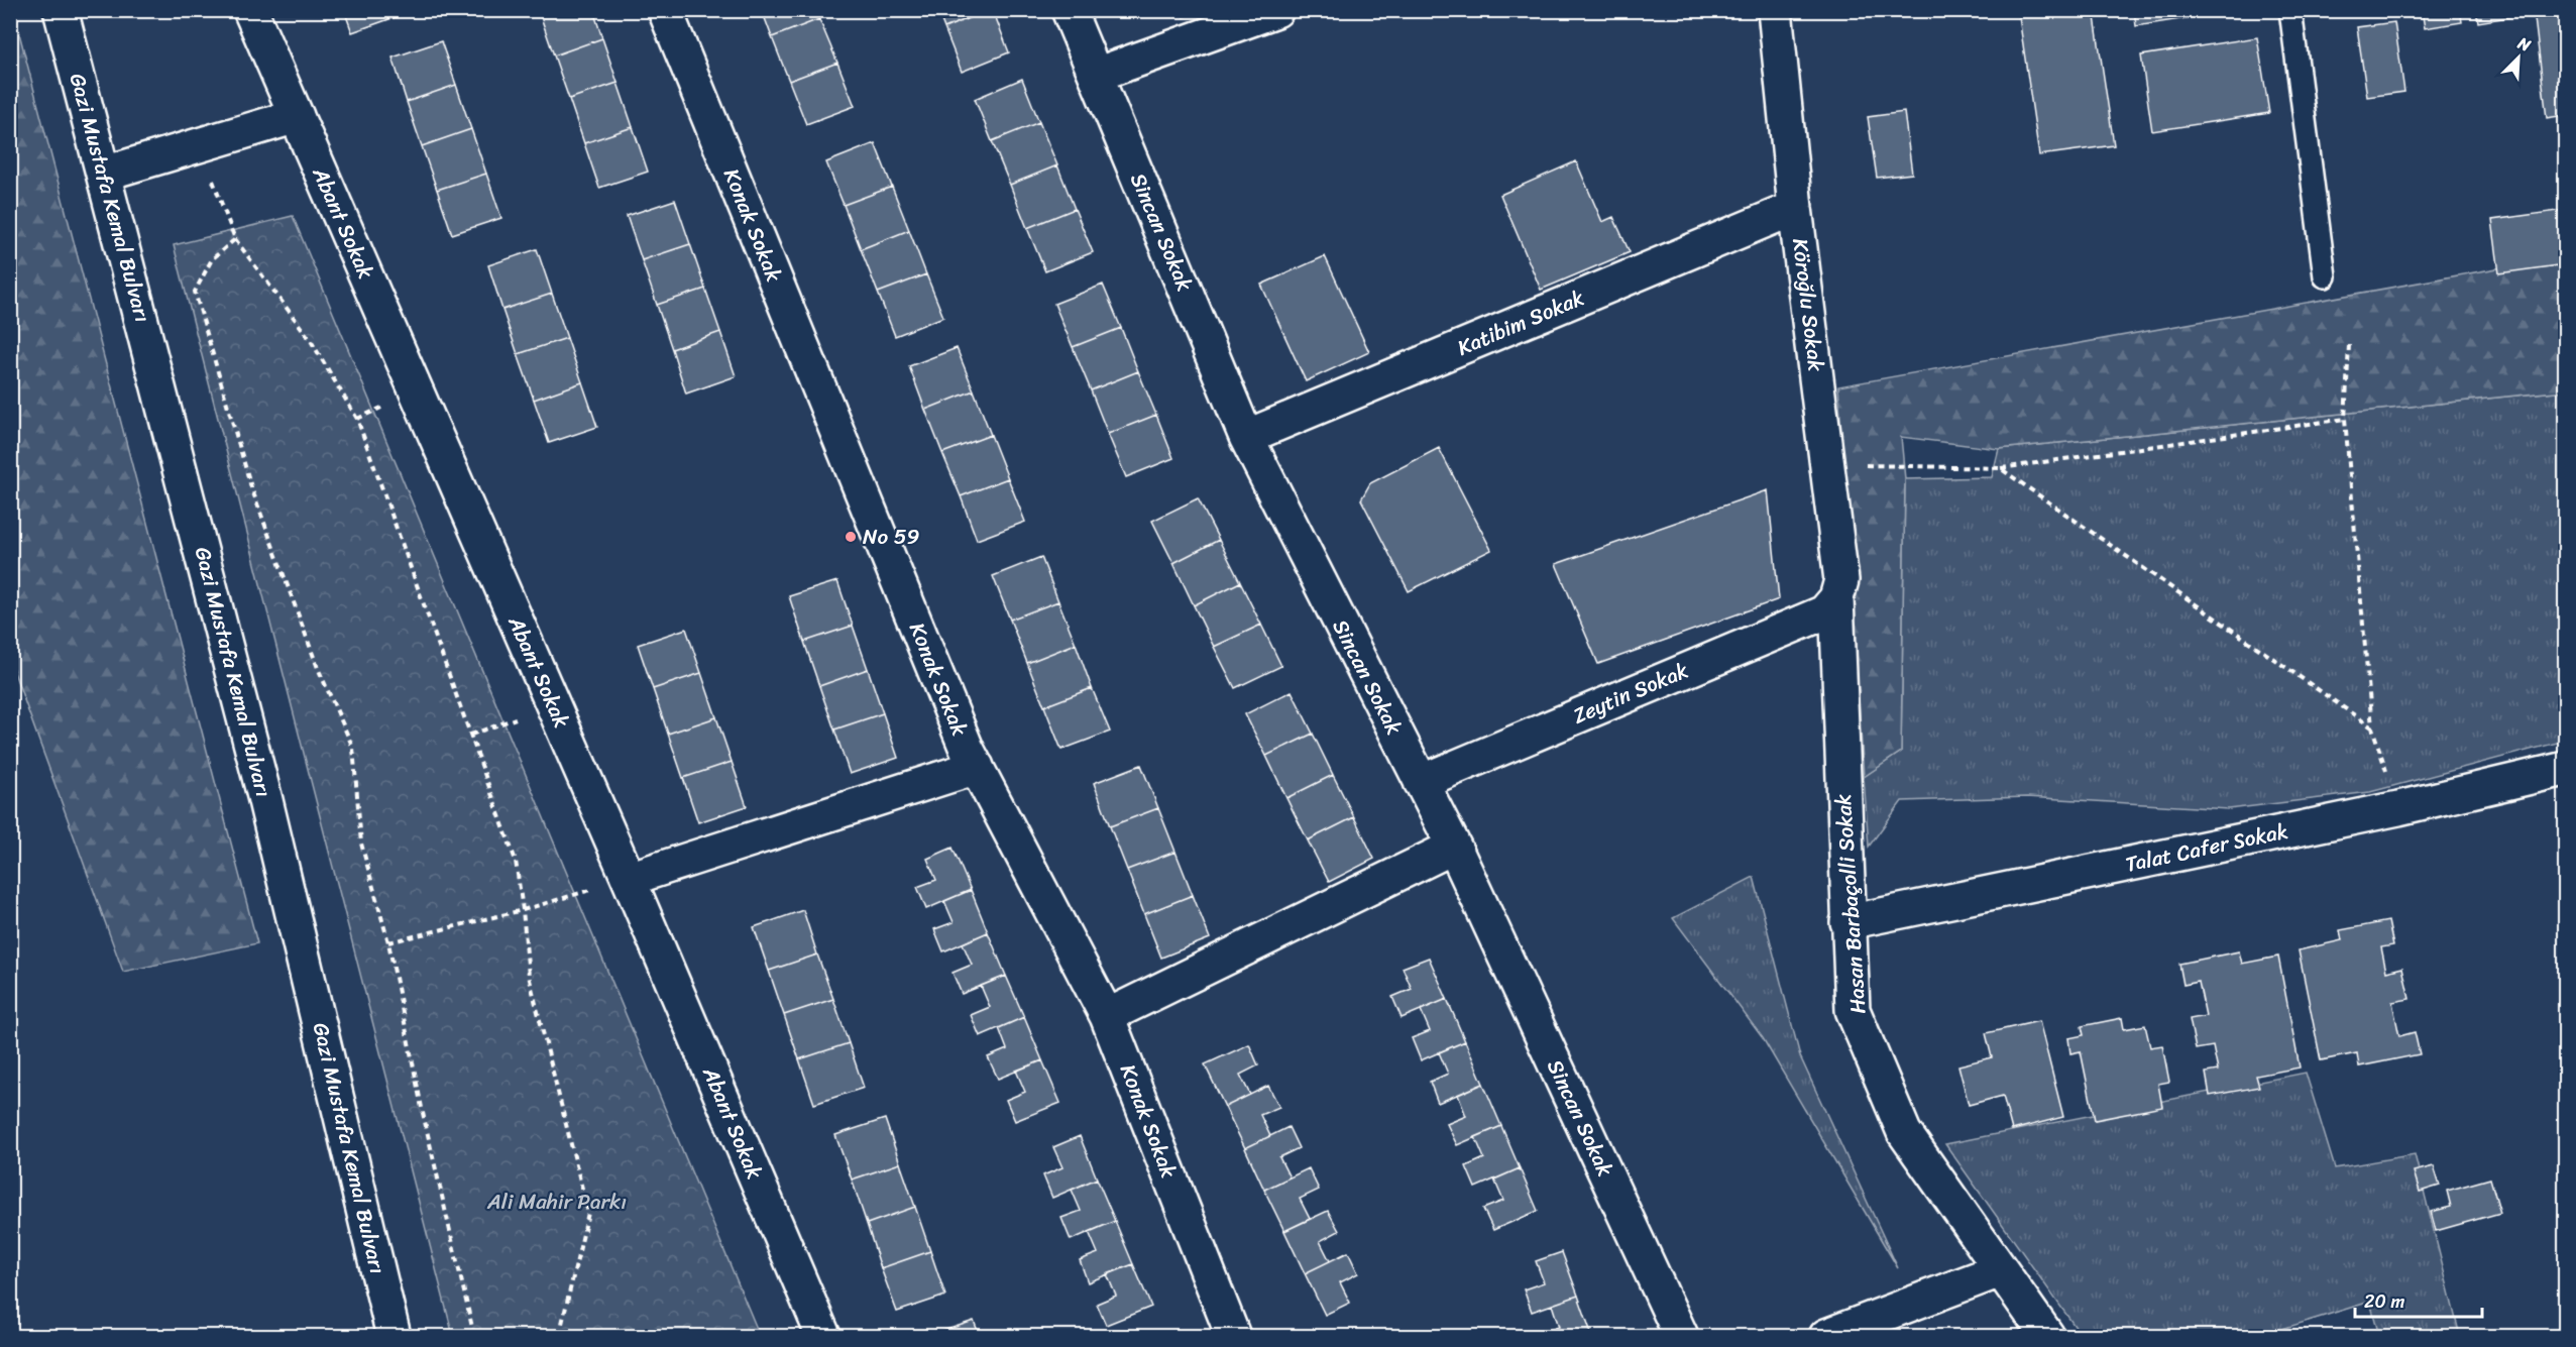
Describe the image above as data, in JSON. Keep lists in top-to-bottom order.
{
  "streets": {
    "street": [
      "Gazi Mustafa Kemal Bulvarı",
      "Abant Sokak",
      "Konak Sokak",
      "Sincan Sokak",
      "Köroğlu Sokak",
      "Katibim Sokak",
      "Zeytin Sokak",
      "Talat Cafer Sokak",
      "Hasan Barbaçolli Sokak"
    ]
  },
  "crossings": [
    ["Sincan Sokak", "Katibim Sokak"],
    ["Sincan Sokak", "Zeytin Sokak"],
    ["Köroğlu Sokak", "Katibim Sokak"],
    ["Köroğlu Sokak", "Zeytin Sokak"],
    ["Köroğlu Sokak", "Hasan Barbaçolli Sokak"],
    ["Zeytin Sokak", "Hasan Barbaçolli Sokak"],
    ["Talat Cafer Sokak", "Hasan Barbaçolli Sokak"]
  ],
  "parks": ["Ali Mahir Parkı"],
  "places": ["No 59"],
  "scale_bar": "20 m",
  "north": "top right"
}
